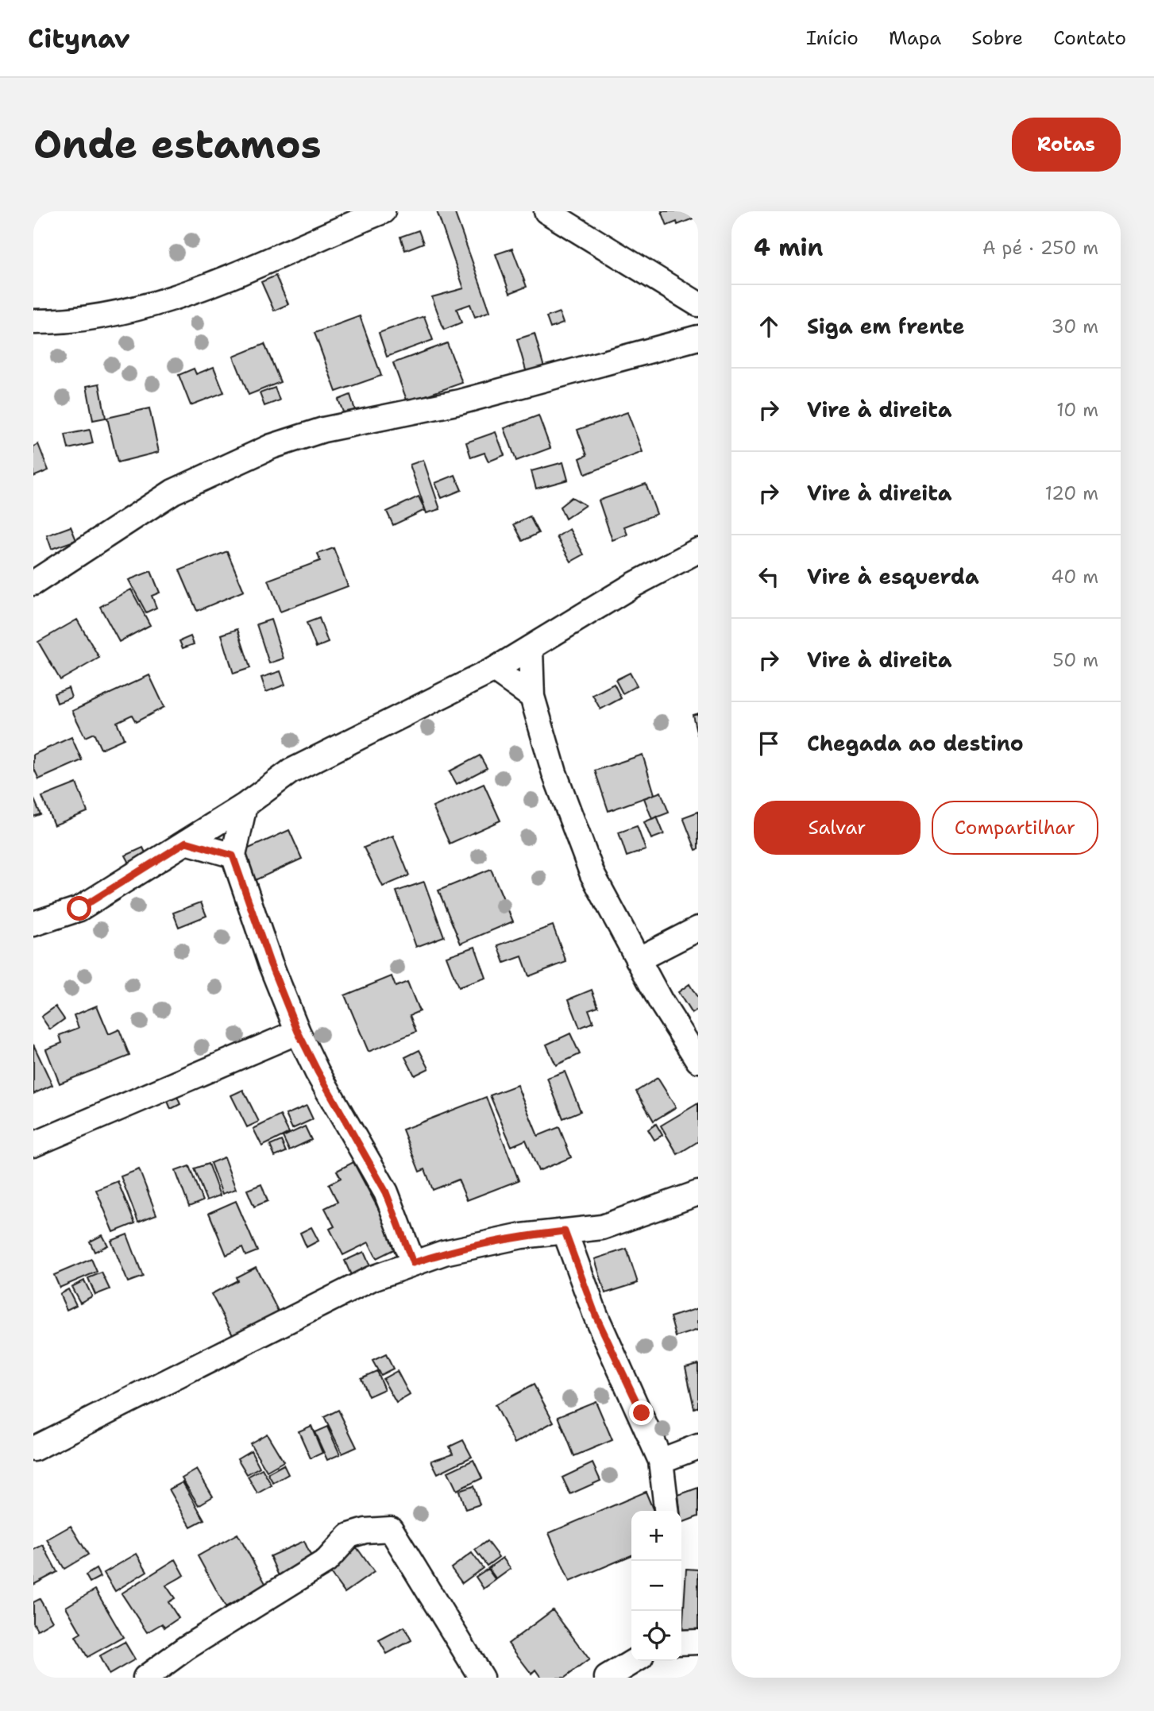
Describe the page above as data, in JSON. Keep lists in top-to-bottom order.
{
  "page": {
    "header": "Citynav",
    "nav": [
      "Início",
      "Mapa",
      "Sobre",
      "Contato"
    ],
    "buttons": [
      "Rotas",
      ["Salvar", "Compartilhar"]
    ],
    "title": "Onde estamos",
    "heading": ["4 min", "A pé · 250 m"],
    "list": [
      ["Siga em frente", "30 m"],
      ["Vire à direita", "10 m"],
      ["Vire à direita", "120 m"],
      ["Vire à esquerda", "40 m"],
      ["Vire à direita", "50 m"],
      "Chegada ao destino"
    ],
    "map_buttons": ["+", "−"]
  }
}
